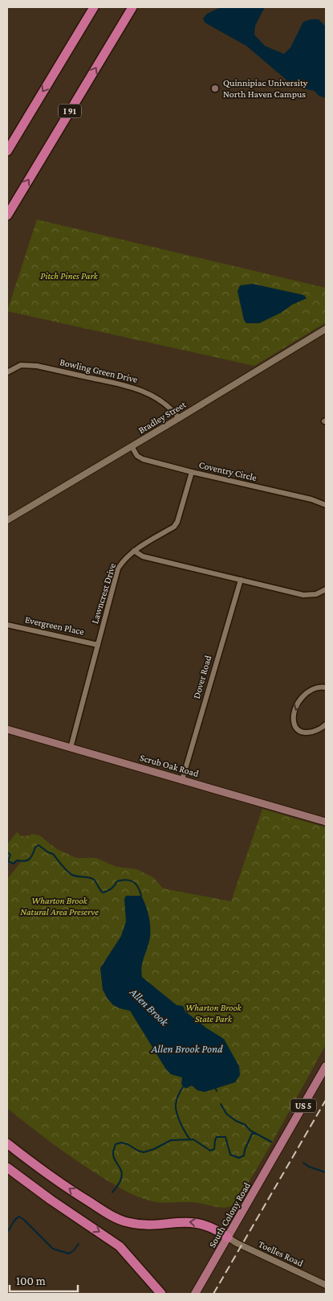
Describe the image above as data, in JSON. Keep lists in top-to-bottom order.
{
  "streets": {
    "highway": ["I 91"],
    "main road": ["Scrub Oak Road", "US 5", "South Colony Road"],
    "street": [
      "Bowling Green Drive",
      "Bradley Street",
      "Coventry Circle",
      "Lawncrest Drive",
      "Evergreen Place",
      "Dover Road",
      "Toelles Road"
    ]
  },
  "crossings": [
    ["Bowling Green Drive", "Bradley Street"],
    ["Bradley Street", "Coventry Circle"],
    ["Coventry Circle", "Lawncrest Drive"],
    ["Lawncrest Drive", "Evergreen Place"],
    ["Lawncrest Drive", "Scrub Oak Road"],
    ["Dover Road", "Scrub Oak Road"],
    ["South Colony Road", "Toelles Road"]
  ],
  "water": ["Allen Brook", "Allen Brook Pond"],
  "parks": ["Pitch Pines Park", "Wharton Brook Natural Area Preserve", "Wharton Brook State Park"],
  "places": ["Quinnipiac University North Haven Campus"],
  "scale_bar": "100 m"
}
